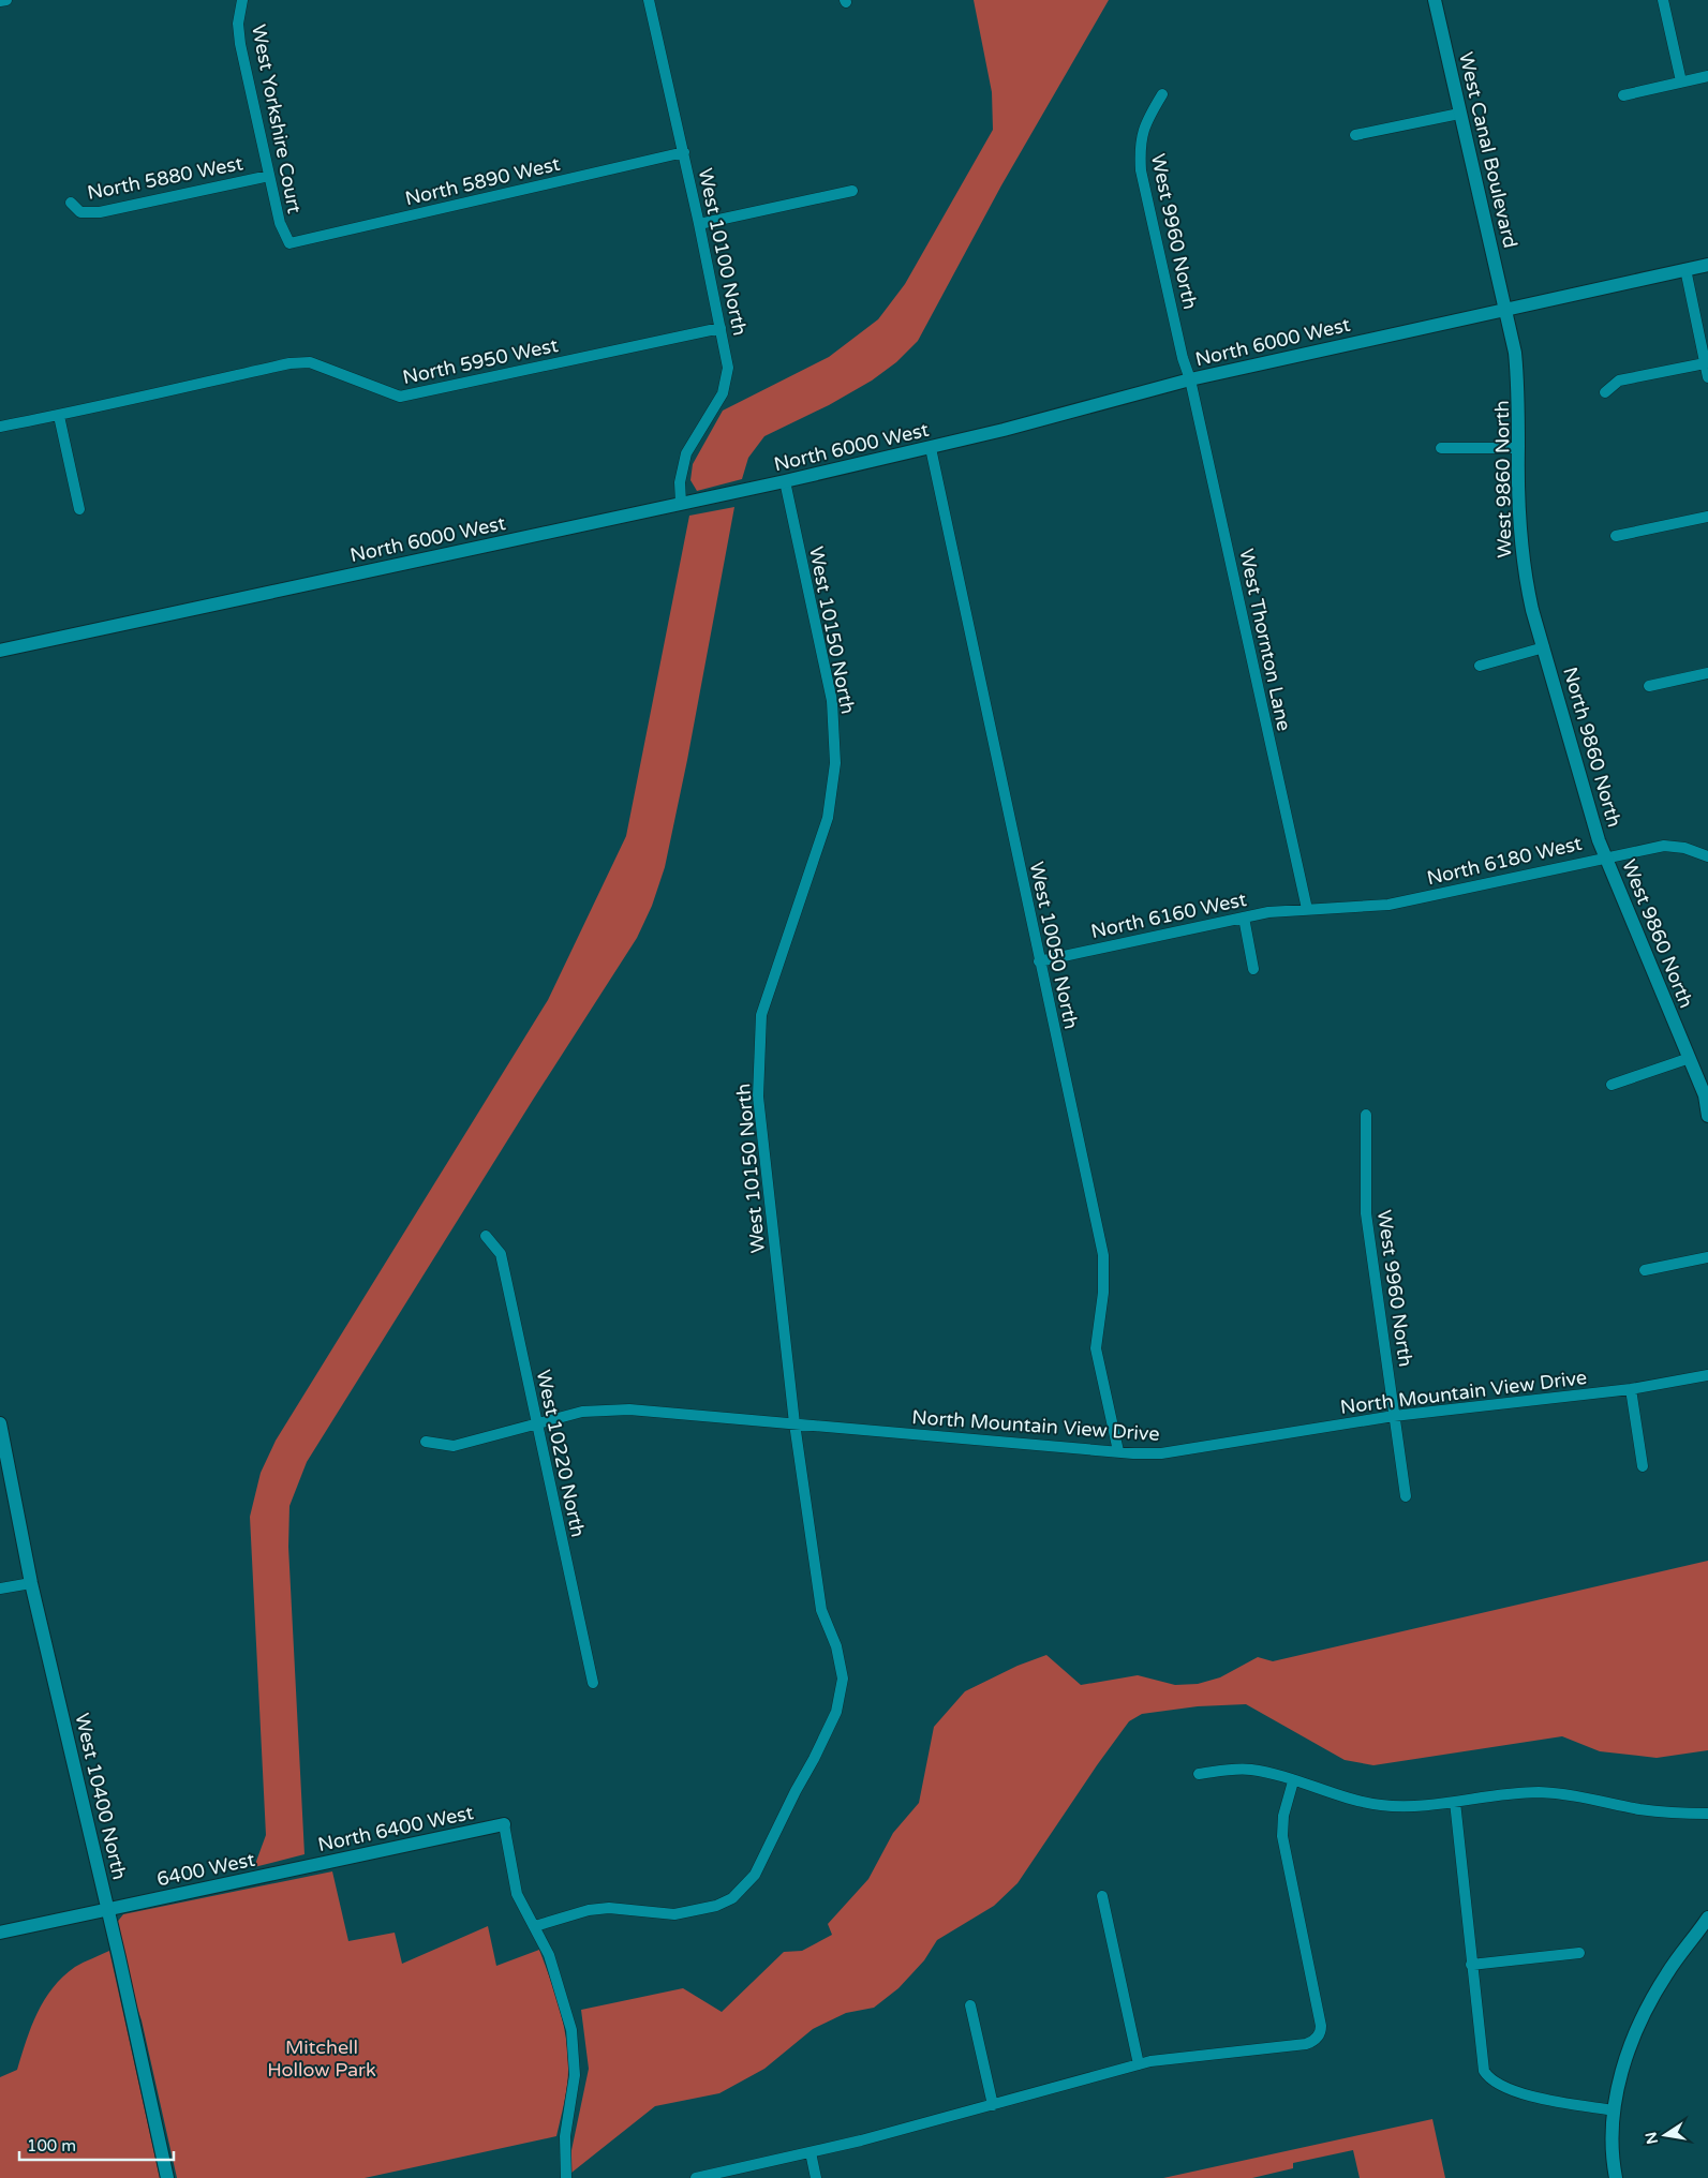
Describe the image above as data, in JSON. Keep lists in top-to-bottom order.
{
  "streets": {
    "street": [
      "West Yorkshire Court",
      "West Canal Boulevard",
      "North 5880 West",
      "North 5890 West",
      "West 9960 North",
      "West 10100 North",
      "North 6000 West",
      "North 5950 West",
      "West 9860 North",
      "West 10150 North",
      "West Thornton Lane",
      "North 9860 North",
      "North 6180 West",
      "North 6160 West",
      "West 10050 North",
      "North Mountain View Drive",
      "West 10220 North",
      "West 10400 North",
      "North 6400 West",
      "6400 West"
    ]
  },
  "crossings": [
    ["West Yorkshire Court", "North 5880 West"],
    ["West Yorkshire Court", "North 5890 West"],
    ["West Canal Boulevard", "North 6000 West"],
    ["West Canal Boulevard", "West 9860 North"],
    ["North 5890 West", "West 10100 North"],
    ["West 9960 North", "North 6000 West"],
    ["West 9960 North", "West Thornton Lane"],
    ["West 9960 North", "North Mountain View Drive"],
    ["West 10100 North", "North 6000 West"],
    ["West 10100 North", "North 5950 West"],
    ["North 6000 West", "West 9860 North"],
    ["North 6000 West", "West 10150 North"],
    ["North 6000 West", "West Thornton Lane"],
    ["North 6000 West", "West 10050 North"],
    ["West 9860 North", "North 9860 North"],
    ["West 9860 North", "North 6180 West"],
    ["West 10150 North", "North Mountain View Drive"],
    ["West Thornton Lane", "North 6180 West"],
    ["West Thornton Lane", "North 6160 West"],
    ["North 9860 North", "North 6180 West"],
    ["North 6180 West", "North 6160 West"],
    ["North 6160 West", "West 10050 North"],
    ["West 10050 North", "North Mountain View Drive"],
    ["North Mountain View Drive", "West 10220 North"],
    ["West 10400 North", "6400 West"],
    ["North 6400 West", "6400 West"]
  ],
  "parks": ["Mitchell Hollow Park"],
  "scale_bar": "100 m",
  "north": "left"
}
